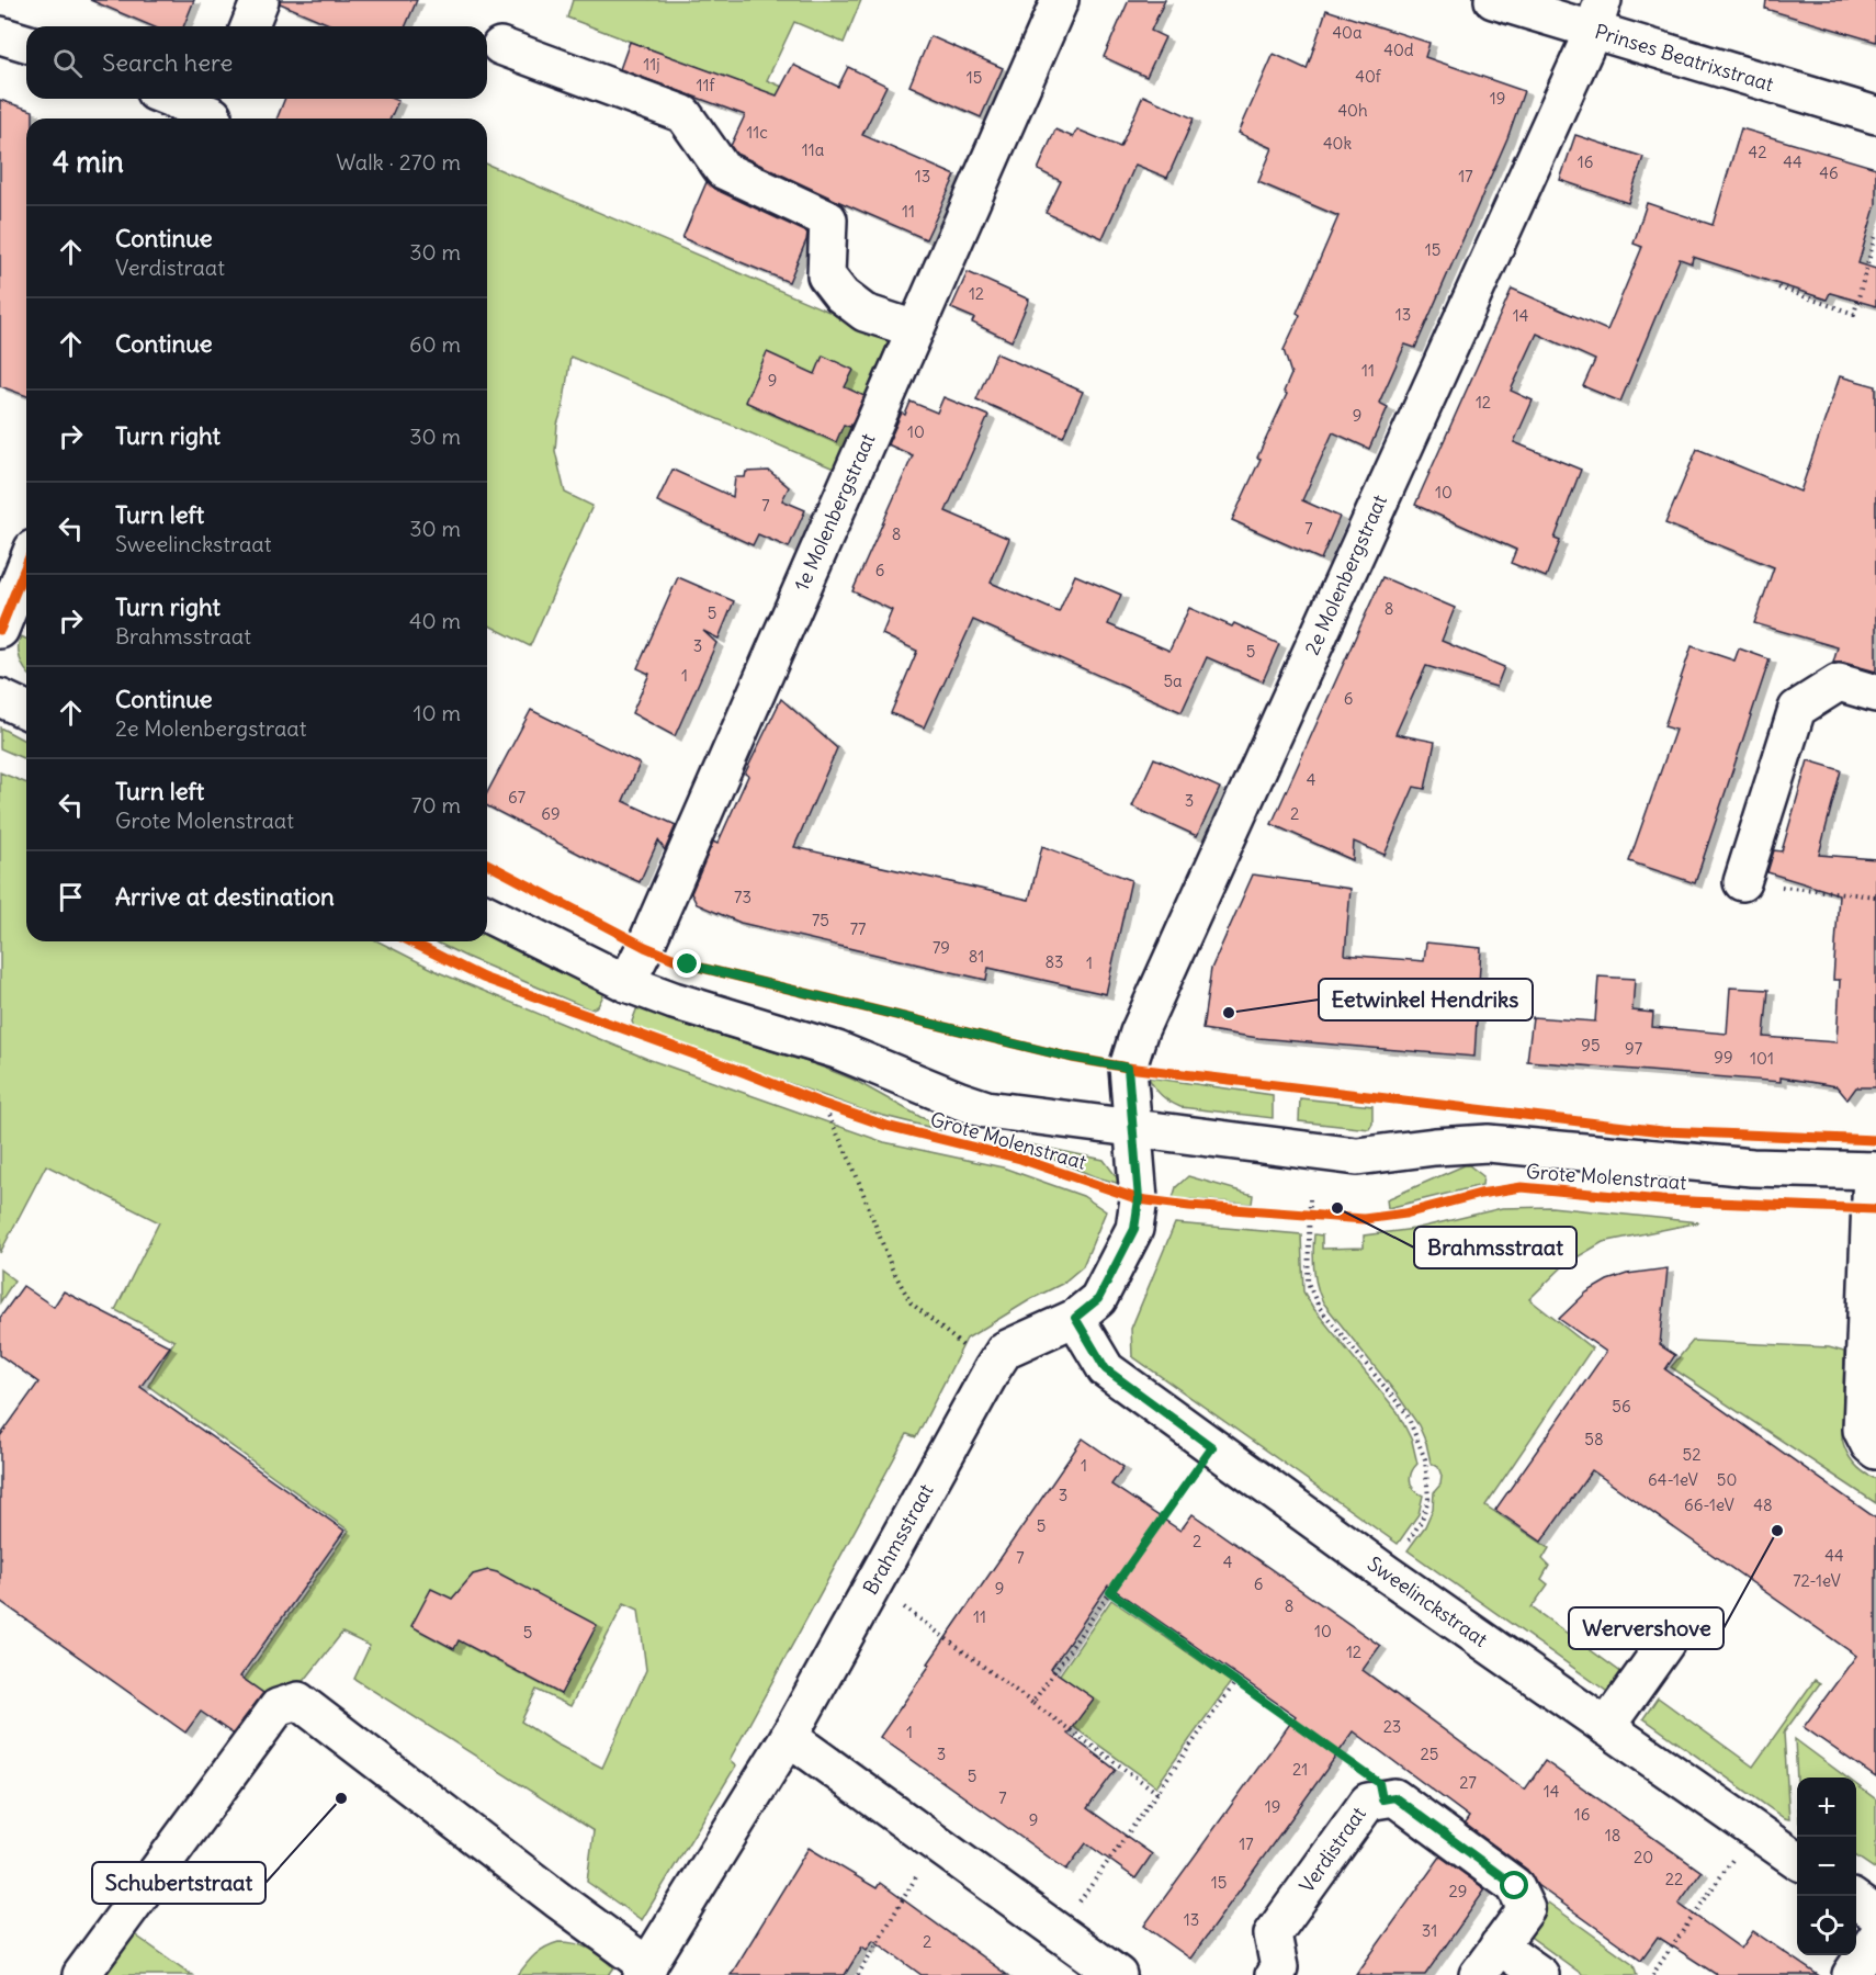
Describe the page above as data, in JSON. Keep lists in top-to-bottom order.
{
  "streets": {
    "street": [
      "Prinses Beatrixstraat",
      "1e Molenbergstraat",
      "2e Molenbergstraat",
      "Grote Molenstraat",
      "Brahmsstraat",
      "Sweelinckstraat",
      "Verdistraat"
    ]
  },
  "crossings": [
    ["Prinses Beatrixstraat", "2e Molenbergstraat"],
    ["1e Molenbergstraat", "Grote Molenstraat"],
    ["2e Molenbergstraat", "Grote Molenstraat"],
    ["2e Molenbergstraat", "Brahmsstraat"],
    ["Grote Molenstraat", "Brahmsstraat"],
    ["Brahmsstraat", "Sweelinckstraat"]
  ],
  "places": [
    "Eetwinkel Hendriks",
    "Brahmsstraat",
    "Wervershove",
    "Schubertstraat"
  ],
  "house_numbers": [
    "40a",
    "40d",
    "11j",
    "40f",
    "15",
    "11f",
    "19",
    "40h",
    "11c",
    "40k",
    "11a",
    "42",
    "16",
    "44",
    "46",
    "13",
    "17",
    "11",
    "15",
    "12",
    "13",
    "14",
    "11",
    "9",
    "12",
    "9",
    "10",
    "10",
    "7",
    "7",
    "8",
    "6",
    "8",
    "5",
    "3",
    "5",
    "1",
    "5a",
    "6",
    "4",
    "67",
    "3",
    "69",
    "2",
    "73",
    "75",
    "77",
    "79",
    "81",
    "83",
    "1",
    "95",
    "97",
    "99",
    "101",
    "56",
    "58",
    "52",
    "1",
    "64-1eV",
    "50",
    "3",
    "66-1eV",
    "48",
    "5",
    "2",
    "44",
    "7",
    "4",
    "72-1eV",
    "6",
    "9",
    "8",
    "11",
    "10",
    "5",
    "12",
    "23",
    "1",
    "3",
    "25",
    "21",
    "5",
    "27",
    "14",
    "7",
    "19",
    "16",
    "9",
    "18",
    "17",
    "20",
    "22",
    "15",
    "29",
    "13",
    "31",
    "2"
  ],
  "page": {
    "search": "Search here",
    "heading": ["4 min", "Walk · 270 m"],
    "list": [
      ["Continue", "Verdistraat", "30 m"],
      ["Continue", "60 m"],
      ["Turn right", "30 m"],
      ["Turn left", "Sweelinckstraat", "30 m"],
      ["Turn right", "Brahmsstraat", "40 m"],
      ["Continue", "2e Molenbergstraat", "10 m"],
      ["Turn left", "Grote Molenstraat", "70 m"],
      "Arrive at destination"
    ],
    "map_buttons": ["+", "−"]
  }
}
